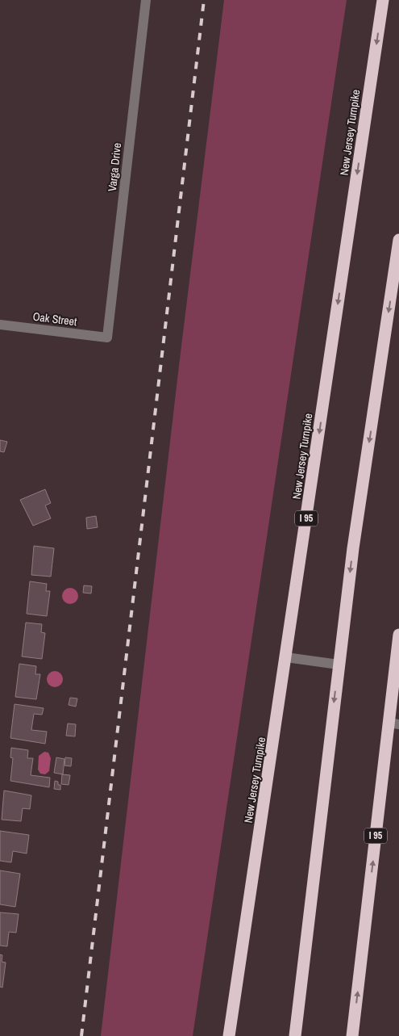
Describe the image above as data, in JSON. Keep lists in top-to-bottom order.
{
  "streets": {
    "highway": ["New Jersey Turnpike", "I 95"],
    "street": ["Varga Drive", "Oak Street"]
  },
  "crossings": [
    ["Varga Drive", "Oak Street"]
  ]
}
